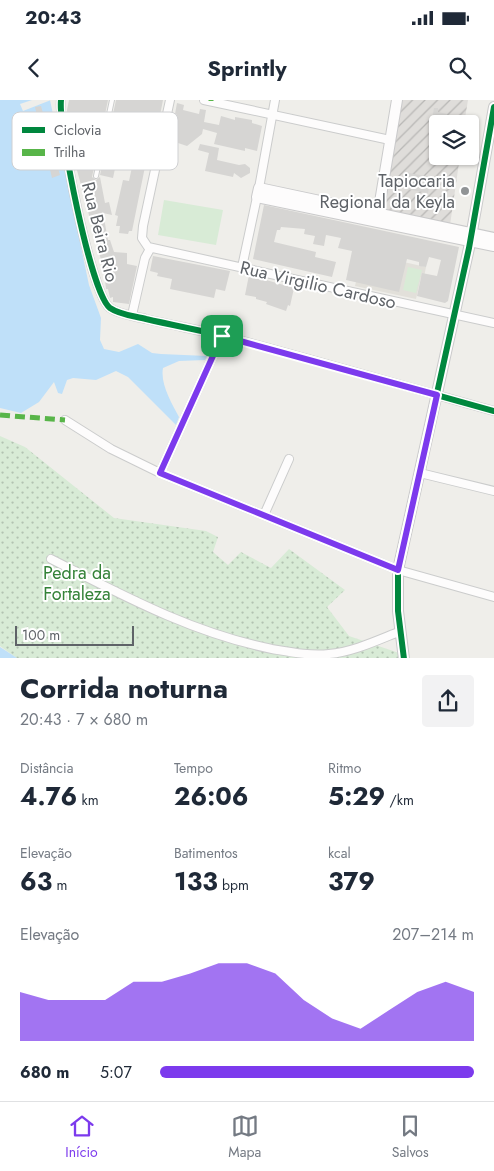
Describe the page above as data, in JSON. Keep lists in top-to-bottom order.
{
  "streets": {
    "street": ["Rua Beira Rio", "Rua Virgilio Cardoso"]
  },
  "parks": ["Pedra da Fortaleza"],
  "places": ["Tapiocaria Regional da Keyla"],
  "legend": ["Ciclovia", "Trilha"],
  "scale_bar": "100 m",
  "page": {
    "status": "20:43",
    "header": "Sprintly",
    "scale": "100 m",
    "heading": ["Corrida noturna", "20:43 · 7 × 680 m"],
    "stats": [
      ["Distância", "4.76 km"],
      ["Tempo", "26:06"],
      ["Ritmo", "5:29 /km"],
      ["Elevação", "63 m"],
      ["Batimentos", "133 bpm"],
      ["kcal", "379"]
    ],
    "chart": ["Elevação", "207–214 m"],
    "list": [
      {
        "name": "680 m",
        "note": "5:07"
      }
    ],
    "tabs": ["Início", "Mapa", "Salvos"]
  }
}
